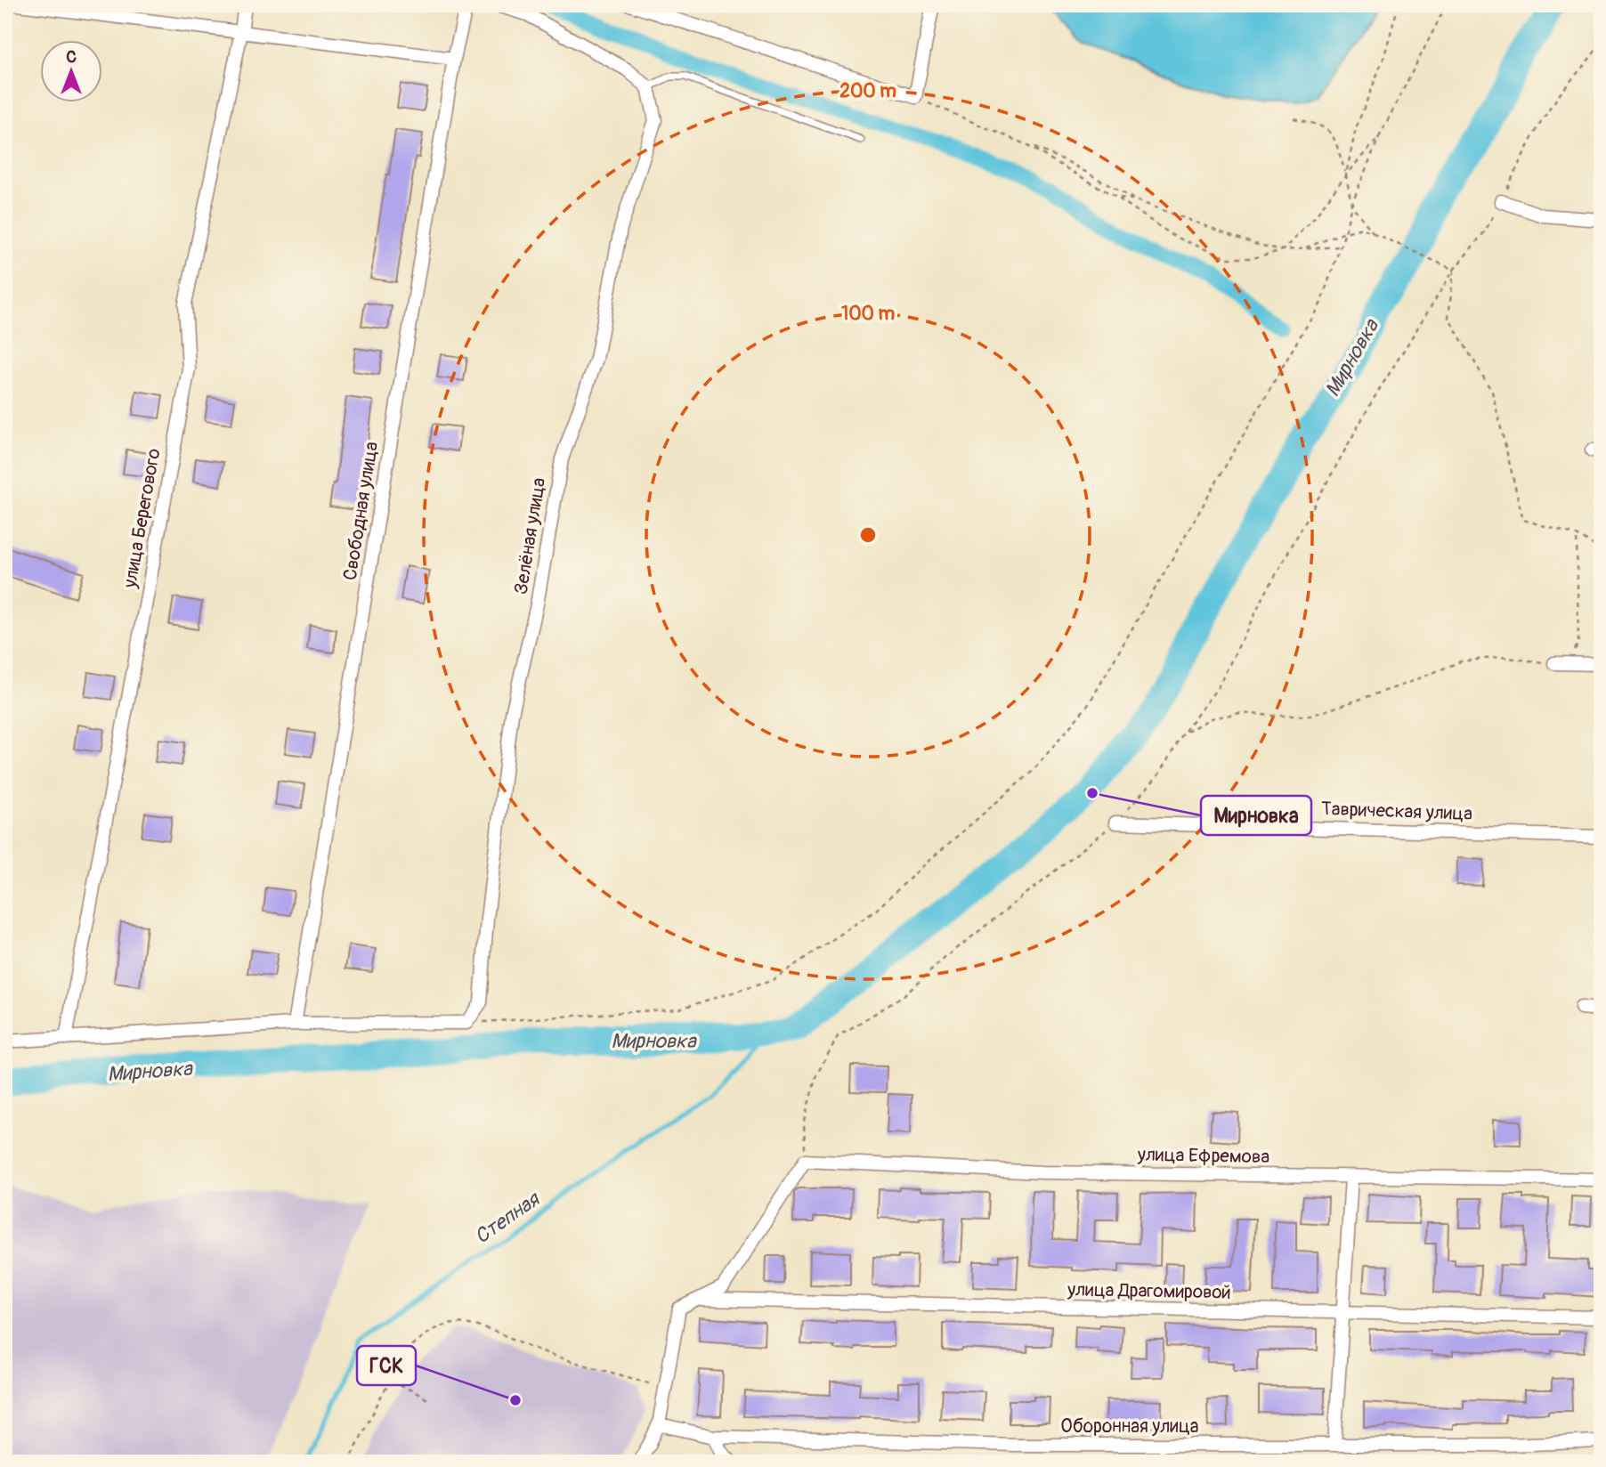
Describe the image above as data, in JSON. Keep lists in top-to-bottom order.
{
  "streets": {
    "street": [
      "Свободная улица",
      "улица Берегового",
      "Зелёная улица",
      "Таврическая улица",
      "улица Ефремова",
      "улица Драгомировой",
      "Оборонная улица"
    ]
  },
  "crossings": [
    ["улица Ефремова", "улица Драгомировой"]
  ],
  "water": ["Мирновка", "Степная"],
  "places": ["Мирновка", "ГСК"],
  "north": "top",
  "rings": ["200 m", "100 m"]
}
